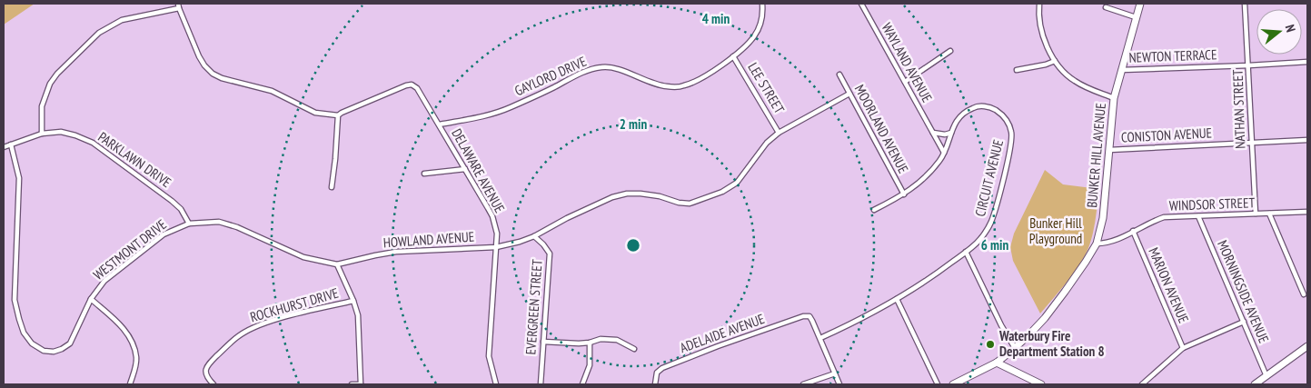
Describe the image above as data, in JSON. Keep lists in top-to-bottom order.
{
  "streets": {
    "main road": ["BUNKER HILL AVENUE"],
    "street": [
      "NEWTON TERRACE",
      "WAYLAND AVENUE",
      "GAYLORD DRIVE",
      "LEE STREET",
      "NATHAN STREET",
      "MOORLAND AVENUE",
      "CONISTON AVENUE",
      "PARKLAWN DRIVE",
      "DELAWARE AVENUE",
      "CIRCUIT AVENUE",
      "WINDSOR STREET",
      "HOWLAND AVENUE",
      "WESTMONT DRIVE",
      "MARION AVENUE",
      "MORNINGSIDE AVENUE",
      "ROCKHURST DRIVE",
      "EVERGREEN STREET",
      "ADELAIDE AVENUE"
    ]
  },
  "crossings": [
    ["NEWTON TERRACE", "NATHAN STREET"],
    ["NEWTON TERRACE", "BUNKER HILL AVENUE"],
    ["WAYLAND AVENUE", "CIRCUIT AVENUE"],
    ["GAYLORD DRIVE", "LEE STREET"],
    ["GAYLORD DRIVE", "DELAWARE AVENUE"],
    ["LEE STREET", "HOWLAND AVENUE"],
    ["NATHAN STREET", "CONISTON AVENUE"],
    ["NATHAN STREET", "WINDSOR STREET"],
    ["MOORLAND AVENUE", "CIRCUIT AVENUE"],
    ["MOORLAND AVENUE", "HOWLAND AVENUE"],
    ["CONISTON AVENUE", "BUNKER HILL AVENUE"],
    ["BUNKER HILL AVENUE", "WINDSOR STREET"],
    ["PARKLAWN DRIVE", "WESTMONT DRIVE"],
    ["DELAWARE AVENUE", "HOWLAND AVENUE"],
    ["CIRCUIT AVENUE", "ADELAIDE AVENUE"],
    ["WINDSOR STREET", "MARION AVENUE"],
    ["WINDSOR STREET", "MORNINGSIDE AVENUE"],
    ["HOWLAND AVENUE", "WESTMONT DRIVE"],
    ["HOWLAND AVENUE", "EVERGREEN STREET"]
  ],
  "parks": ["Bunker Hill Playground"],
  "places": ["Waterbury Fire Department Station 8"],
  "north": "right",
  "rings": ["4 min", "2 min", "6 min"]
}
